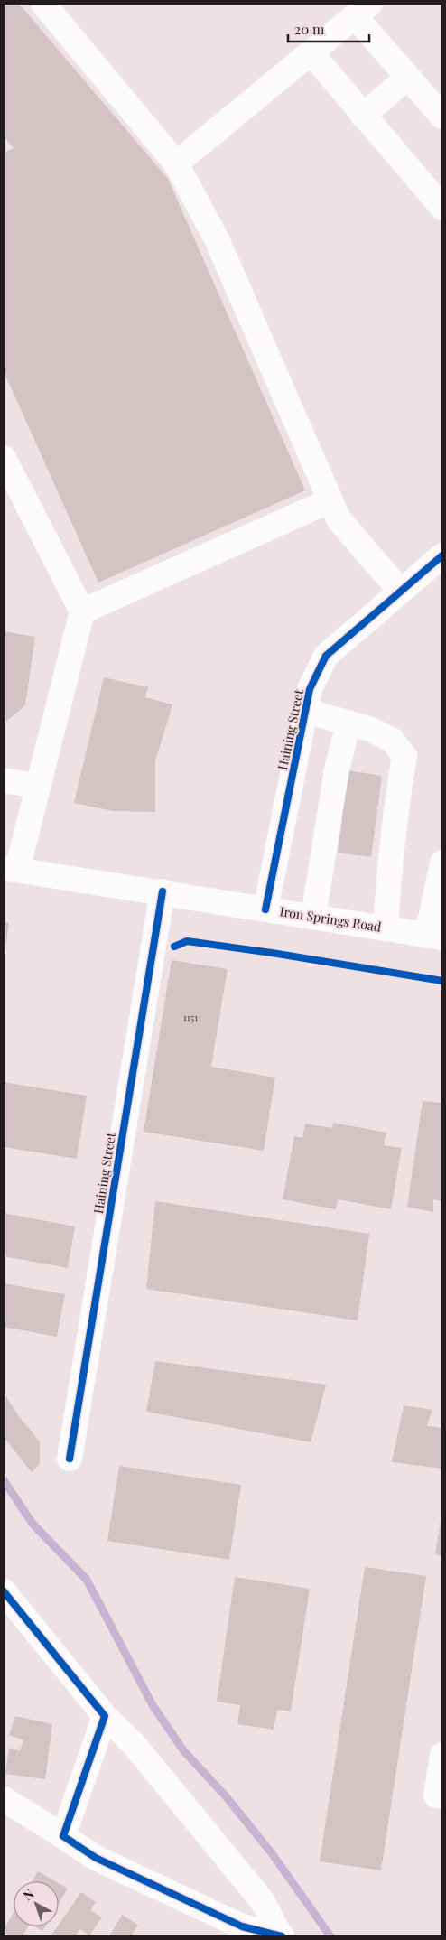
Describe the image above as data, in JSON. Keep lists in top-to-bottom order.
{
  "streets": {
    "street": ["Haining Street", "Iron Springs Road"]
  },
  "crossings": [
    ["Haining Street", "Iron Springs Road"]
  ],
  "house_numbers": ["1151"],
  "scale_bar": "20 m",
  "north": "top left"
}
